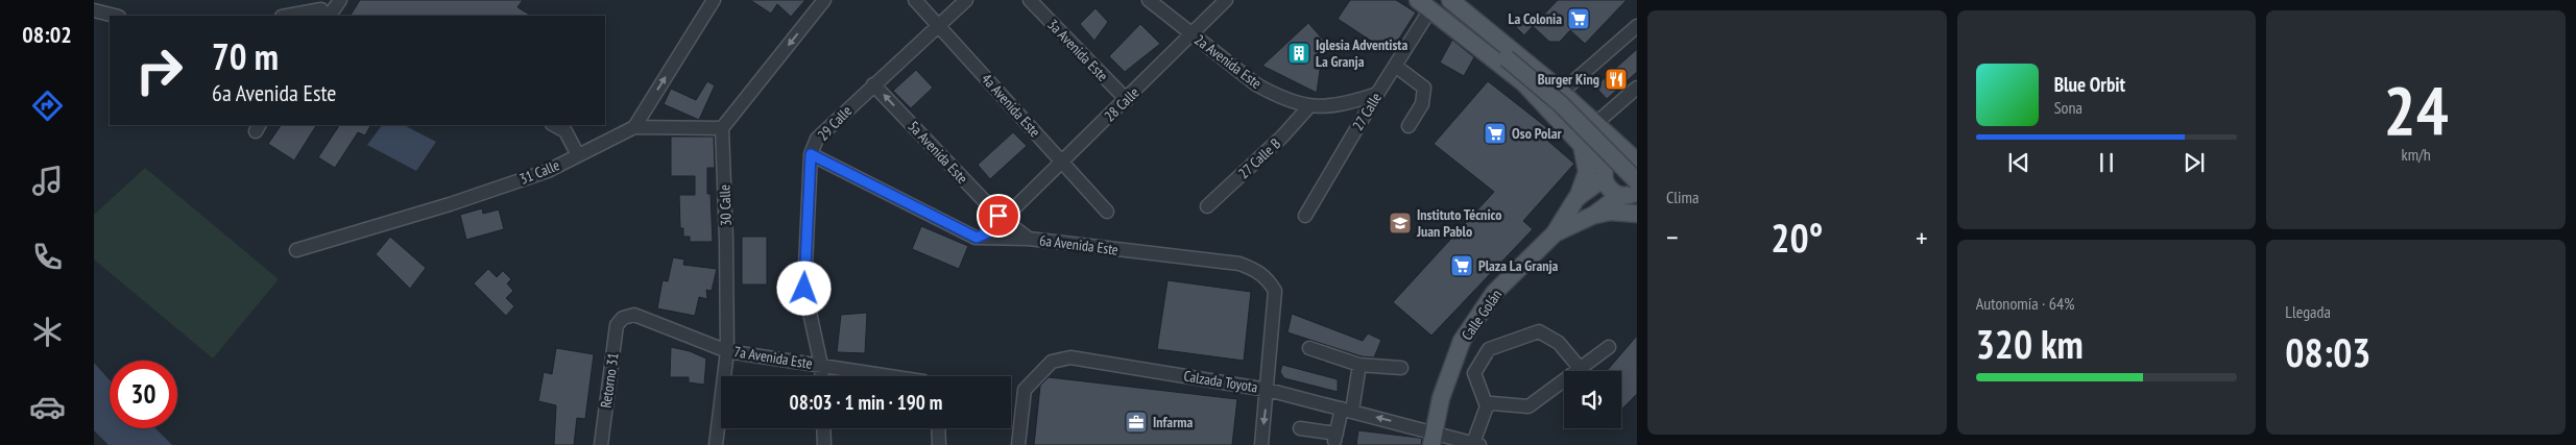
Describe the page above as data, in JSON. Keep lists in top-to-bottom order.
{
  "streets": {
    "main road": ["Calle Golán"],
    "street": [
      "3a Avenida Este",
      "2a Avenida Este",
      "28 Calle",
      "4a Avenida Este",
      "27 Calle",
      "29 Calle",
      "5a Avenida Este",
      "27 Calle B",
      "31 Calle",
      "30 Calle",
      "6a Avenida Este",
      "7a Avenida Este",
      "Retorno 31",
      "Calzada Toyota"
    ]
  },
  "crossings": [
    ["3a Avenida Este", "28 Calle"],
    ["2a Avenida Este", "28 Calle"],
    ["2a Avenida Este", "27 Calle"],
    ["2a Avenida Este", "27 Calle B"],
    ["28 Calle", "4a Avenida Este"],
    ["4a Avenida Este", "29 Calle"],
    ["29 Calle", "5a Avenida Este"],
    ["29 Calle", "6a Avenida Este"],
    ["29 Calle", "7a Avenida Este"],
    ["5a Avenida Este", "6a Avenida Este"],
    ["30 Calle", "7a Avenida Este"],
    ["6a Avenida Este", "Calzada Toyota"],
    ["Calle Golán", "Calzada Toyota"],
    ["7a Avenida Este", "Retorno 31"]
  ],
  "one_way": ["5a Avenida Este"],
  "places": {
    "supermarket": ["La Colonia", "Oso Polar", "Plaza La Granja"],
    "building": ["Iglesia Adventista La Granja"],
    "restaurant": ["Burger King"],
    "school or university": ["Instituto Técnico Juan Pablo"],
    "office": ["Infarma"]
  },
  "page": {
    "tabs": "08:02",
    "tile": [
      "Clima",
      ["24", "km/h"],
      ["Autonomía · 64%", "320 km"],
      ["Llegada", "08:03"]
    ],
    "turn": ["70 m", "6a Avenida Este"],
    "song": ["Blue Orbit", "Sona"],
    "heat": ["−", "20°", "+"],
    "limit": "30",
    "trip": "08:03 · 1 min · 190 m"
  }
}
